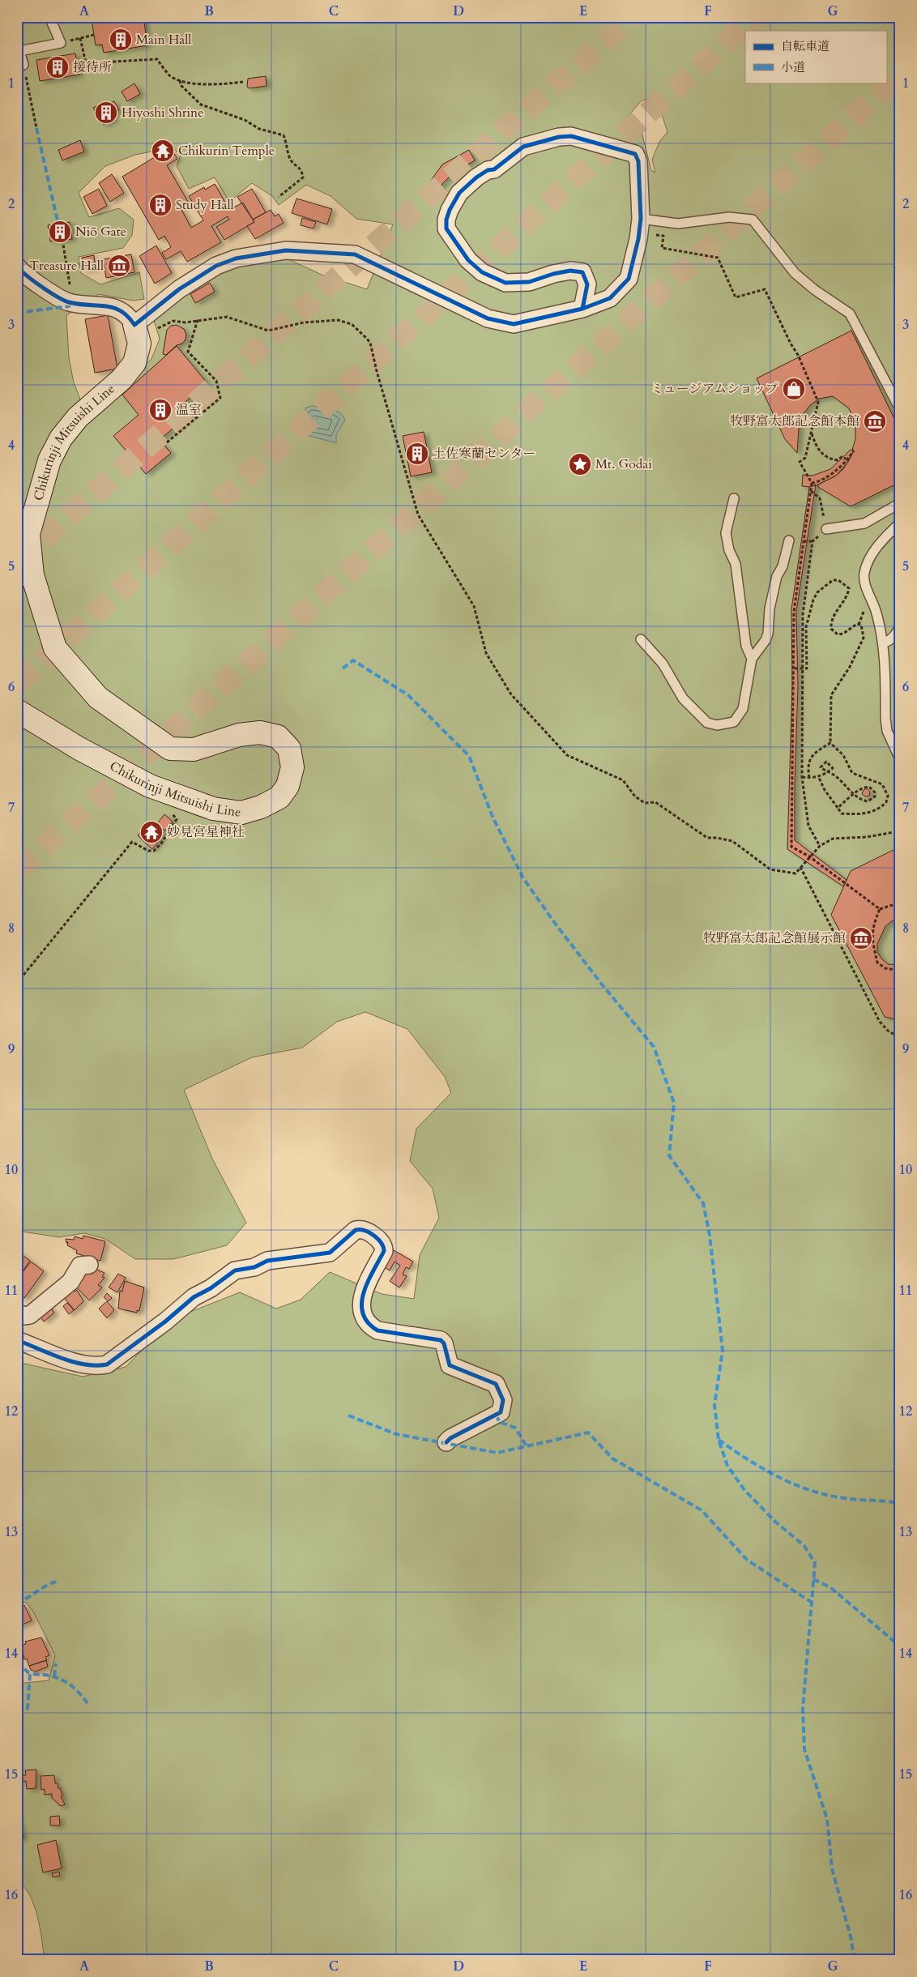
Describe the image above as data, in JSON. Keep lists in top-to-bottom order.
{
  "streets": {
    "main road": ["Chikurinji Mitsuishi Line"]
  },
  "places": {
    "building": [
      "Main Hall",
      "接待所",
      "Hiyoshi Shrine",
      "Study Hall",
      "Niō Gate",
      "温室",
      "土佐寒蘭センター"
    ],
    "temple": ["Chikurin Temple", "妙見宮星神社"],
    "museum": ["Treasure Hall", "牧野富太郎記念館本館", "牧野富太郎記念館展示館"],
    "shop": ["ミュージアムショップ"],
    "place": ["Mt. Godai"]
  },
  "legend": ["自転車道", "小道"],
  "grid": {
    "columns": [
      "A",
      "B",
      "C",
      "D",
      "E",
      "F",
      "G"
    ],
    "rows": [
      "1",
      "2",
      "3",
      "4",
      "5",
      "6",
      "7",
      "8",
      "9",
      "10",
      "11",
      "12",
      "13",
      "14",
      "15",
      "16"
    ]
  }
}
